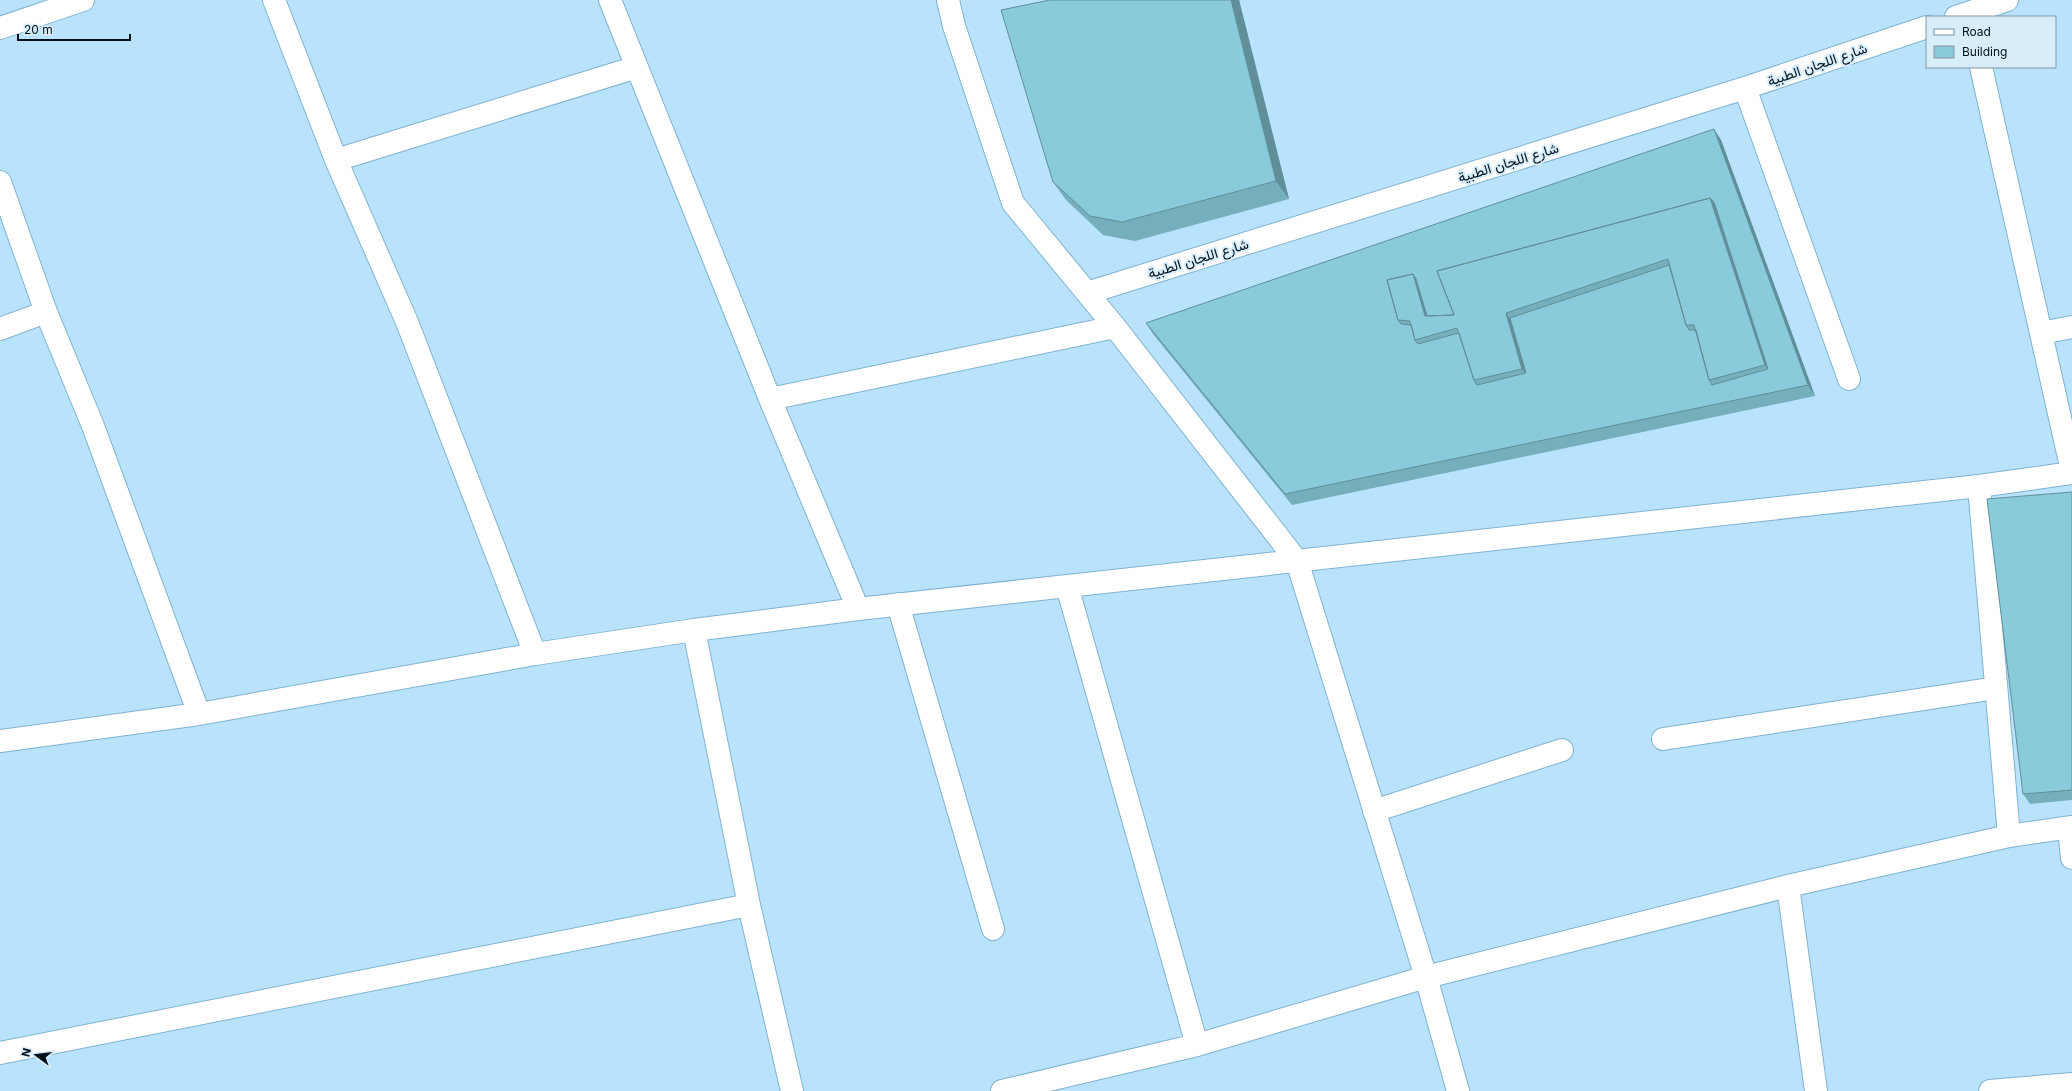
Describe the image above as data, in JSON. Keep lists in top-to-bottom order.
{
  "streets": {
    "street": ["شارع اللجان الطبية"]
  },
  "legend": ["Road", "Building"],
  "scale_bar": "20 m",
  "north": "left"
}
